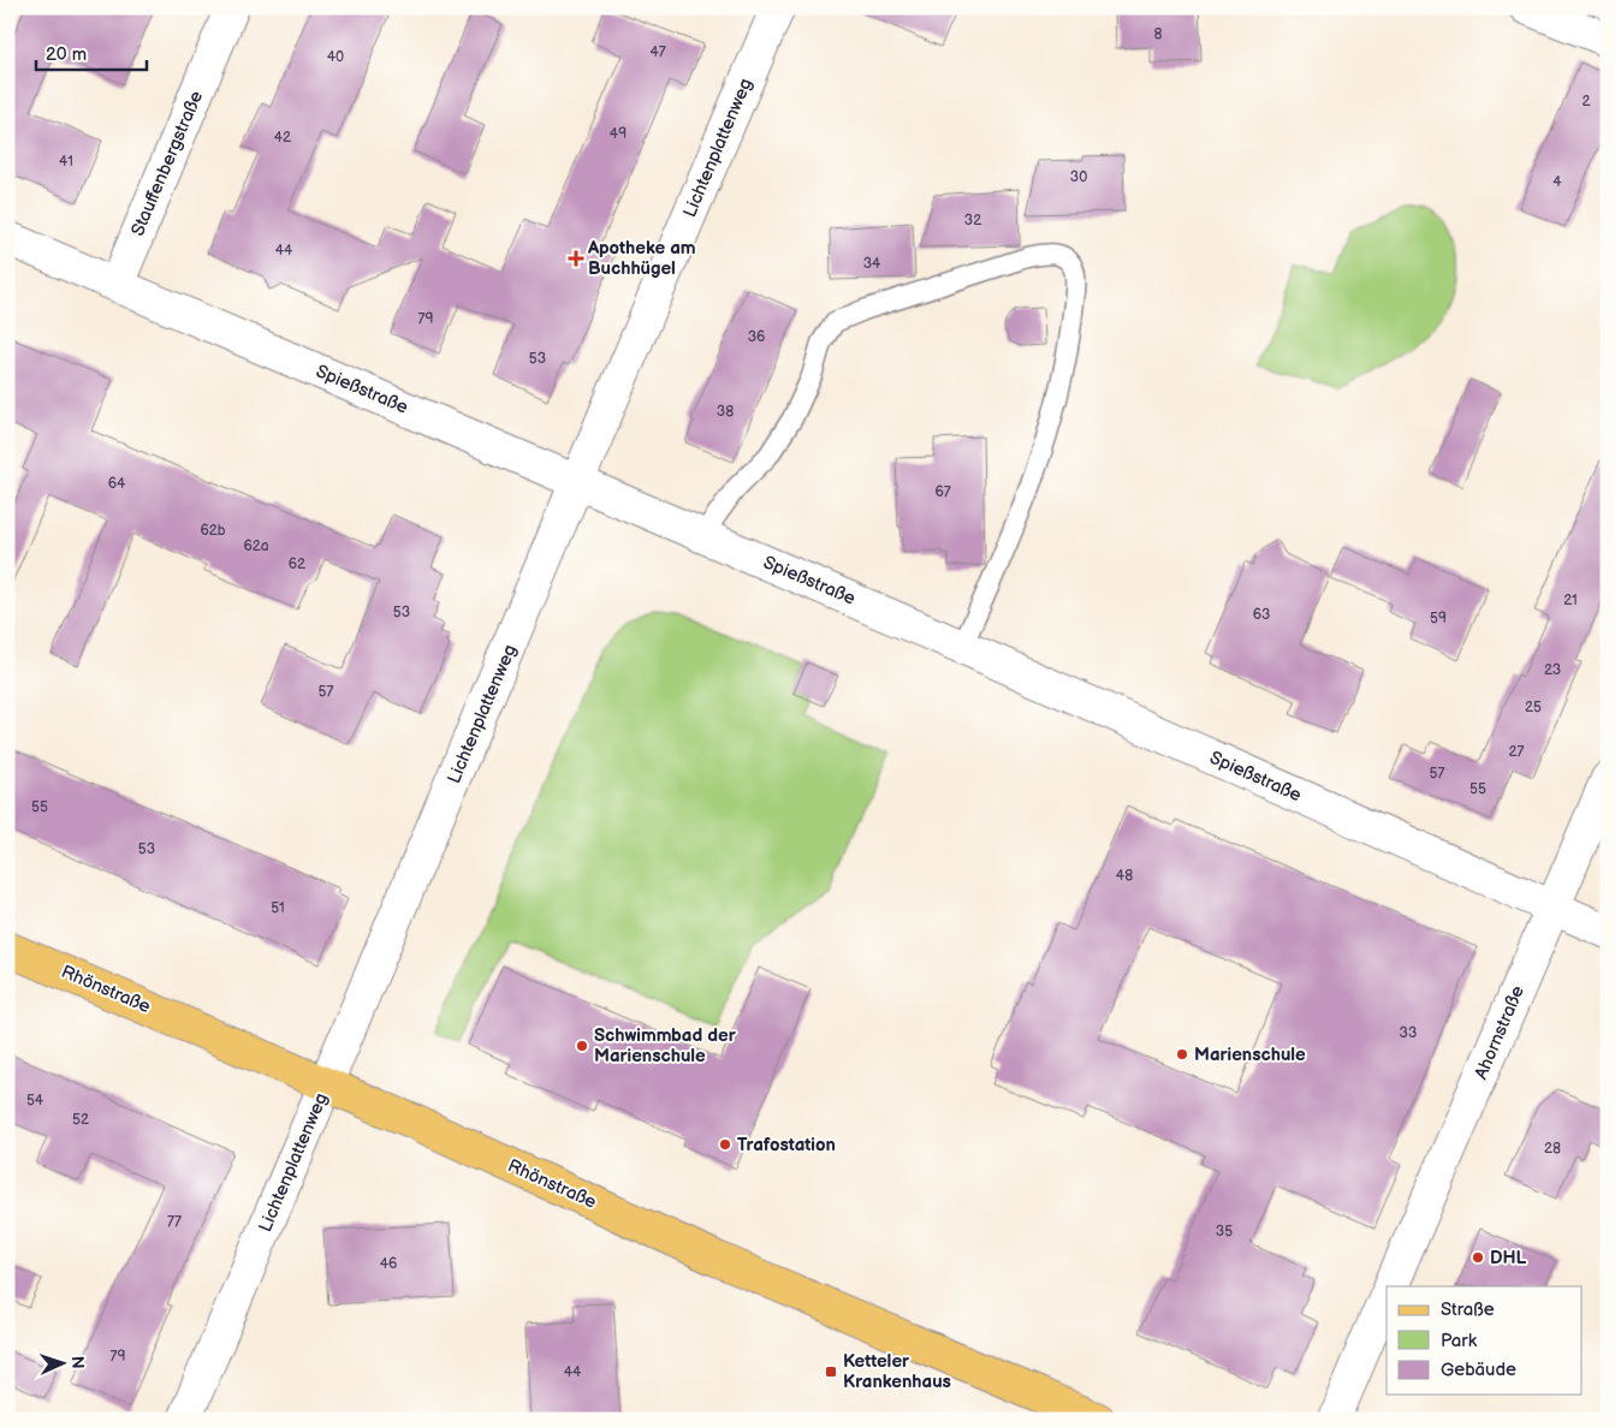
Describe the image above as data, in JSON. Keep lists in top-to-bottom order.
{
  "streets": {
    "main road": ["Rhönstraße"],
    "street": [
      "Lichtenplattenweg",
      "Stauffenbergstraße",
      "Spießstraße",
      "Ahornstraße"
    ]
  },
  "crossings": [
    ["Lichtenplattenweg", "Spießstraße"],
    ["Lichtenplattenweg", "Rhönstraße"],
    ["Stauffenbergstraße", "Spießstraße"],
    ["Spießstraße", "Ahornstraße"]
  ],
  "places": {
    "health": ["Apotheke am Buchhügel"],
    "other": [
      "Schwimmbad der Marienschule",
      "Marienschule",
      "Trafostation",
      "DHL"
    ],
    "transit": ["Ketteler Krankenhaus"]
  },
  "house_numbers": [
    "8",
    "47",
    "40",
    "2",
    "49",
    "42",
    "41",
    "30",
    "4",
    "32",
    "44",
    "34",
    "79",
    "36",
    "53",
    "38",
    "64",
    "67",
    "62b",
    "62a",
    "62",
    "21",
    "53",
    "63",
    "59",
    "23",
    "57",
    "25",
    "27",
    "57",
    "55",
    "55",
    "53",
    "48",
    "51",
    "33",
    "54",
    "52",
    "28",
    "77",
    "35",
    "46",
    "79",
    "44"
  ],
  "legend": ["Straße", "Park", "Gebäude"],
  "scale_bar": "20 m",
  "north": "right"
}
